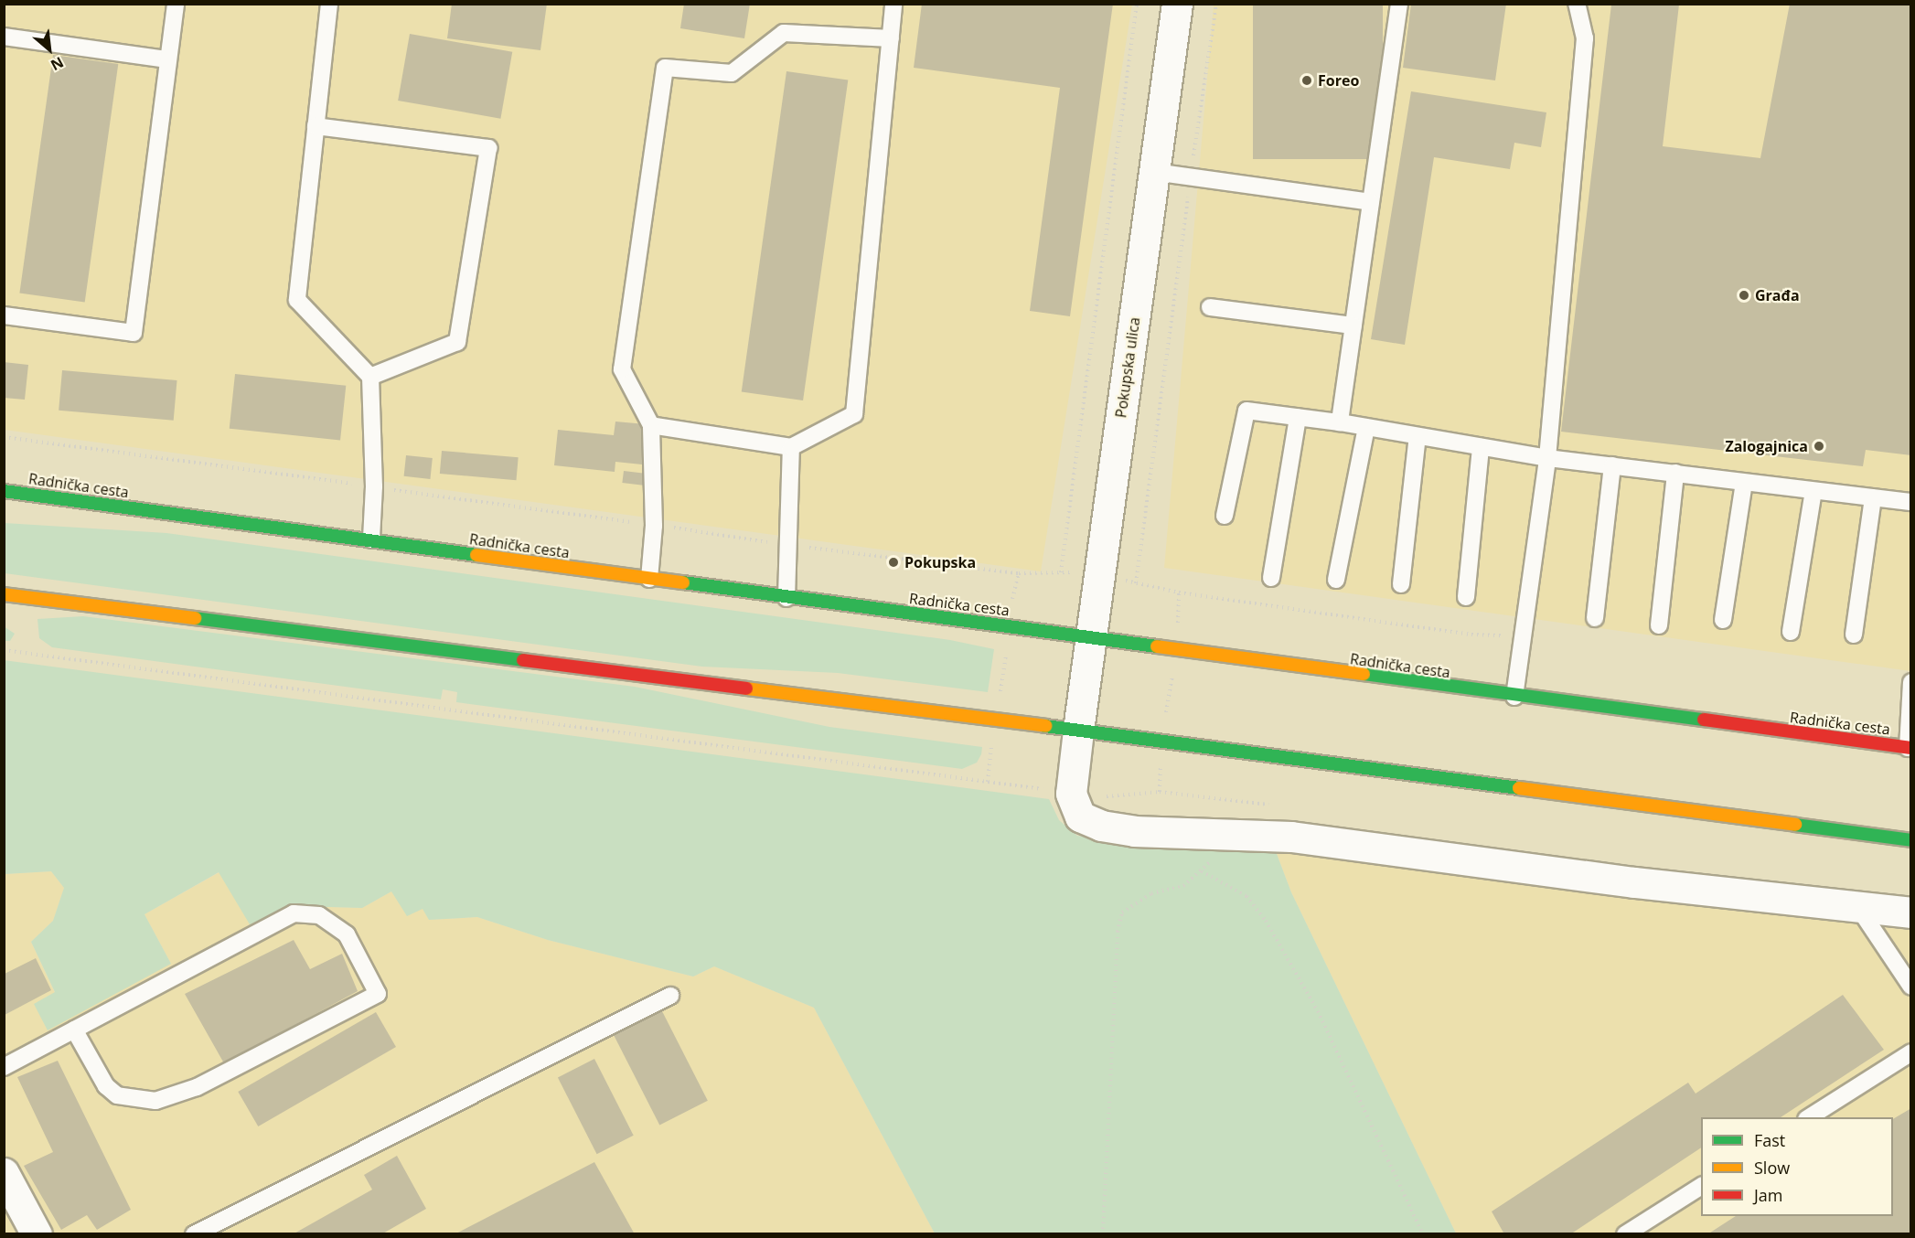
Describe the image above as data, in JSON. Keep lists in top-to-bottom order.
{
  "streets": {
    "main road": ["Radnička cesta"],
    "street": ["Pokupska ulica"]
  },
  "crossings": [
    ["Pokupska ulica", "Radnička cesta"]
  ],
  "places": [
    "Foreo",
    "Građa",
    "Zalogajnica",
    "Pokupska"
  ],
  "legend": ["Fast", "Slow", "Jam"],
  "north": "bottom right"
}
